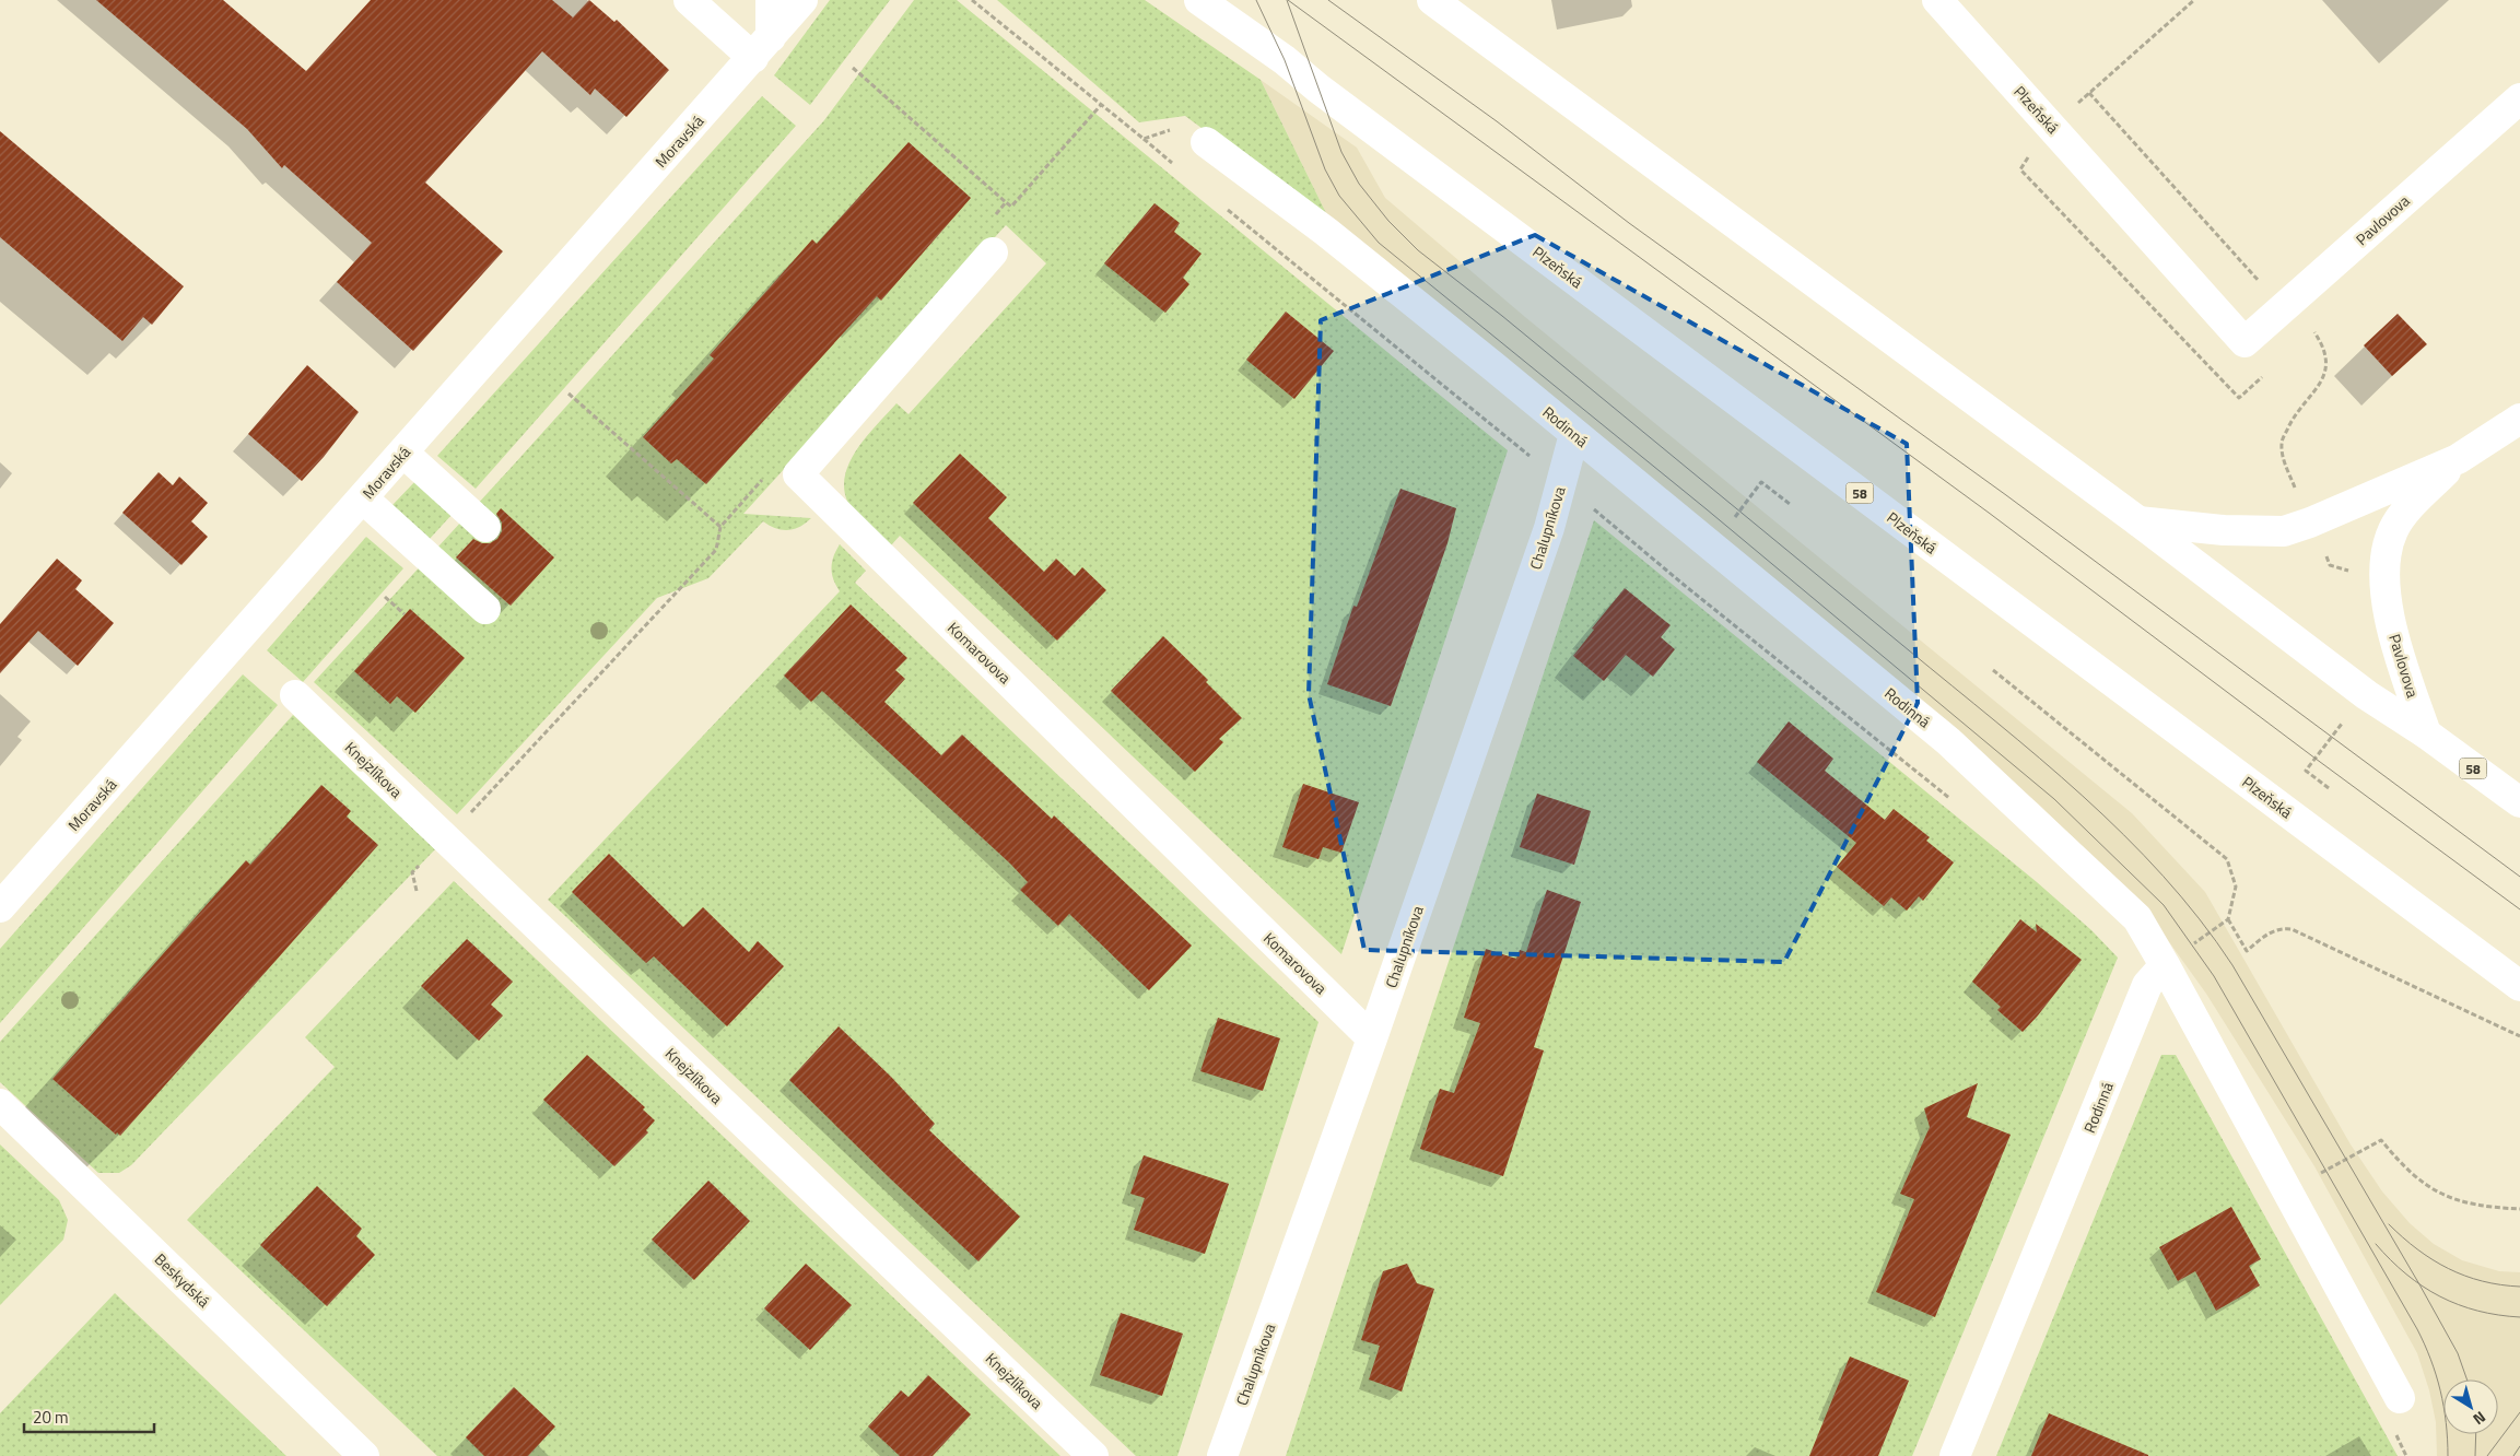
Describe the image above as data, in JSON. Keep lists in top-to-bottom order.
{
  "streets": {
    "street": [
      "Plzeňská",
      "Moravská",
      "Pavlovova",
      "Rodinná",
      "58",
      "Chalupníkova",
      "Komarovova",
      "Knejzlíkova",
      "Beskydská"
    ]
  },
  "crossings": [
    ["Plzeňská", "Pavlovova"],
    ["Pavlovova", "58"],
    ["Rodinná", "Chalupníkova"],
    ["Chalupníkova", "Komarovova"]
  ],
  "scale_bar": "20 m",
  "north": "bottom right"
}
